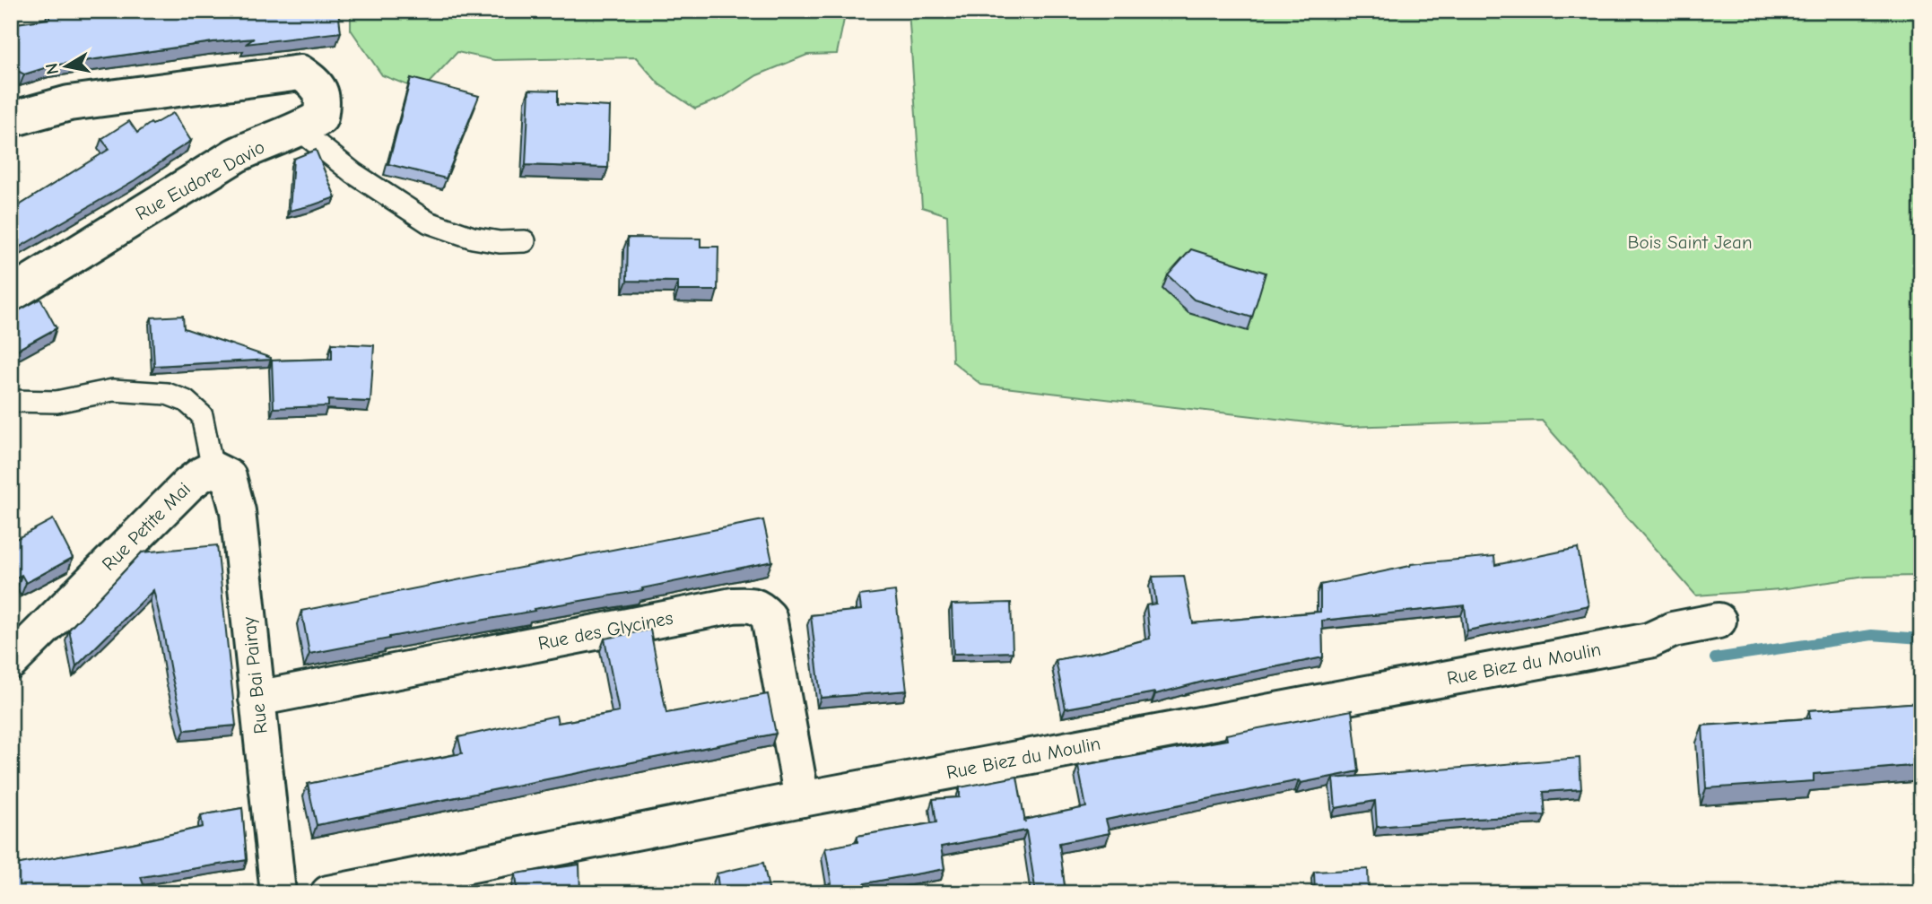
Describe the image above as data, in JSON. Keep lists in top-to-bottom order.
{
  "streets": {
    "street": [
      "Rue Eudore Davio",
      "Rue Petite Mai",
      "Rue des Glycines",
      "Rue Biez du Moulin",
      "Rue Bai Pairay"
    ]
  },
  "crossings": [
    ["Rue Petite Mai", "Rue Bai Pairay"],
    ["Rue des Glycines", "Rue Biez du Moulin"],
    ["Rue des Glycines", "Rue Bai Pairay"]
  ],
  "parks": ["Bois Saint Jean"],
  "north": "left"
}
